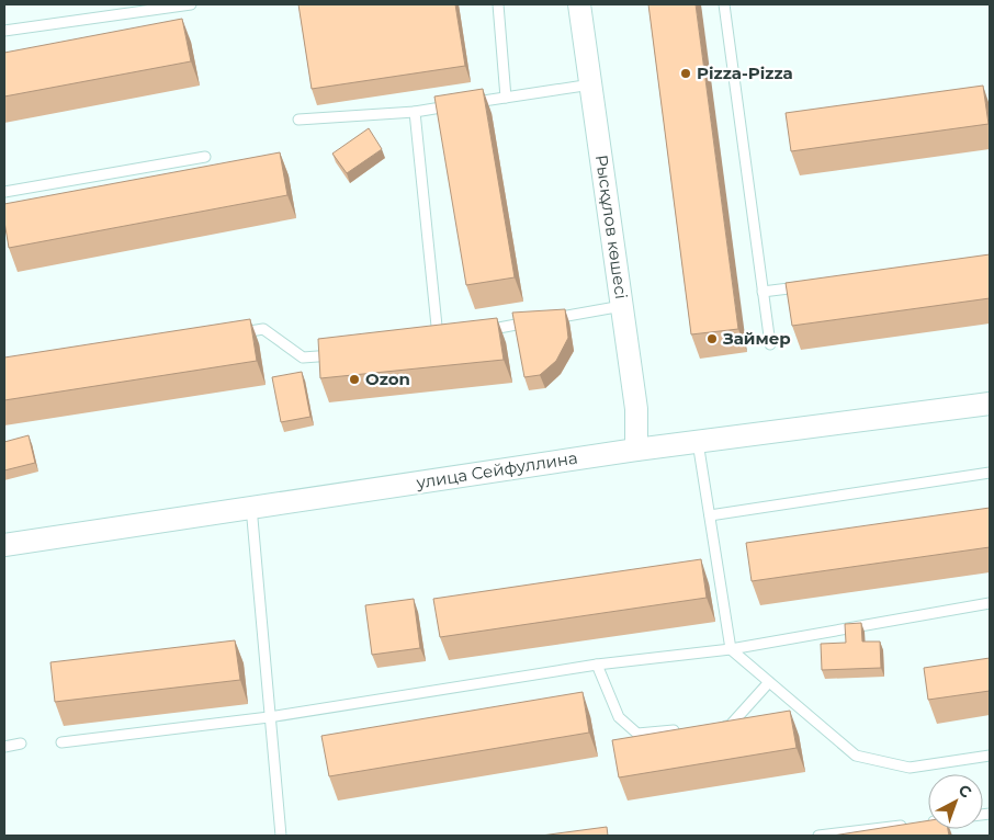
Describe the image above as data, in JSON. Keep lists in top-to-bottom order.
{
  "streets": {
    "street": ["Рысқұлов көшесі", "улица Сейфуллина"]
  },
  "crossings": [
    ["Рысқұлов көшесі", "улица Сейфуллина"]
  ],
  "places": ["Pizza-Pizza", "Займер", "Ozon"],
  "north": "top right"
}
